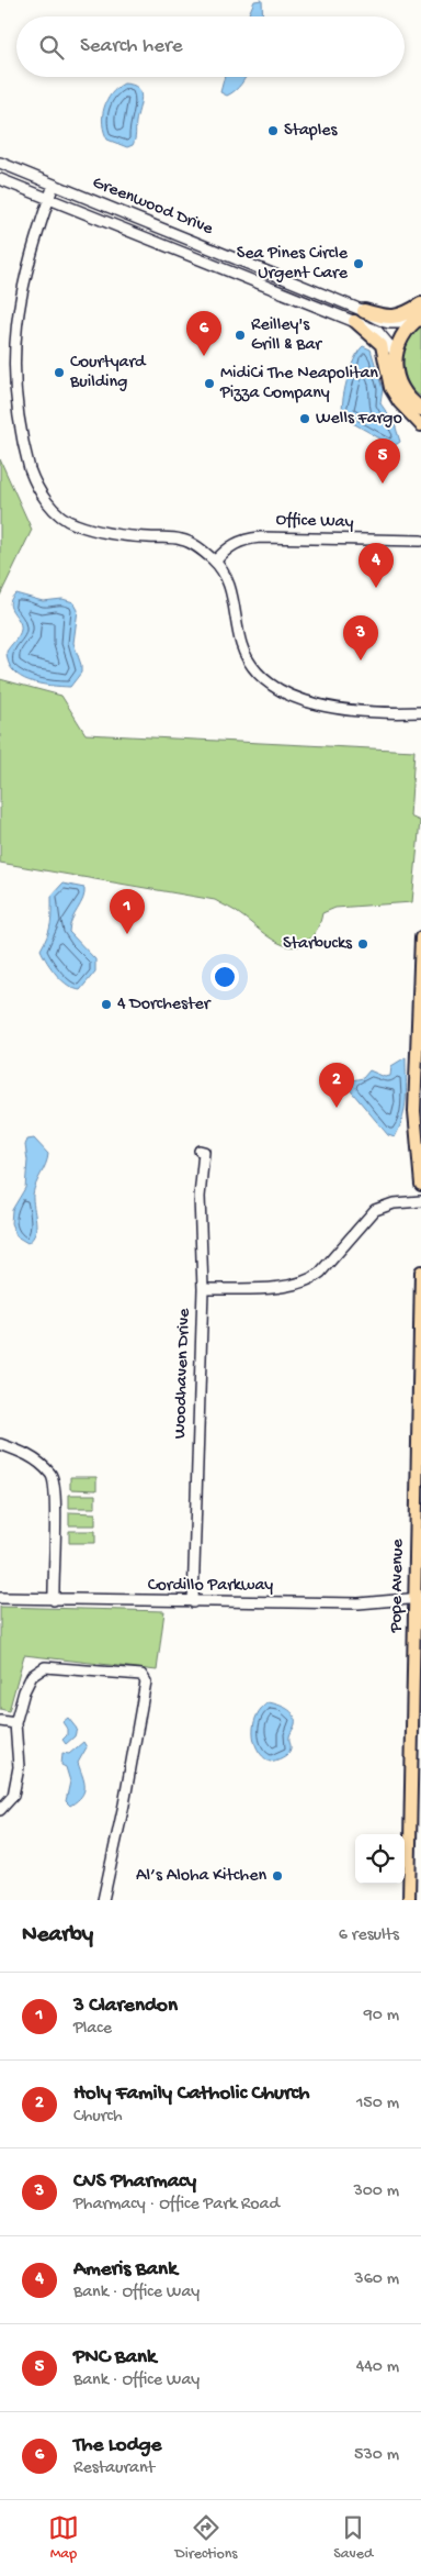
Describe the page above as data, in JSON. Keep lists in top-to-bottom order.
{
  "streets": {
    "main road": ["Pope Avenue"],
    "street": [
      "Greenwood Drive",
      "Office Way",
      "Woodhaven Drive",
      "Cordillo Parkway"
    ]
  },
  "crossings": [
    ["Woodhaven Drive", "Cordillo Parkway"],
    ["Cordillo Parkway", "Pope Avenue"]
  ],
  "places": [
    "Staples",
    "Sea Pines Circle Urgent Care",
    "Reilley's Grill & Bar",
    "Courtyard Building",
    "MidiCi The Neapolitan Pizza Company",
    "Wells Fargo",
    "Starbucks",
    "4 Dorchester",
    "Al’s Aloha Kitchen"
  ],
  "page": {
    "search": "Search here",
    "pins": [
      "6",
      "5",
      "4",
      "3",
      "1",
      "2"
    ],
    "heading": ["Nearby", "6 results"],
    "list": [
      {
        "mark": "1",
        "name": "3 Clarendon",
        "note": "Place",
        "value": "90 m"
      },
      {
        "mark": "2",
        "name": "Holy Family Catholic Church",
        "note": "Church",
        "value": "150 m"
      },
      {
        "mark": "3",
        "name": "CVS Pharmacy",
        "note": "Pharmacy · Office Park Road",
        "value": "300 m"
      },
      {
        "mark": "4",
        "name": "Ameris Bank",
        "note": "Bank · Office Way",
        "value": "360 m"
      },
      {
        "mark": "5",
        "name": "PNC Bank",
        "note": "Bank · Office Way",
        "value": "440 m"
      },
      {
        "mark": "6",
        "name": "The Lodge",
        "note": "Restaurant",
        "value": "530 m"
      }
    ],
    "nav": ["Map", "Directions", "Saved"]
  }
}
